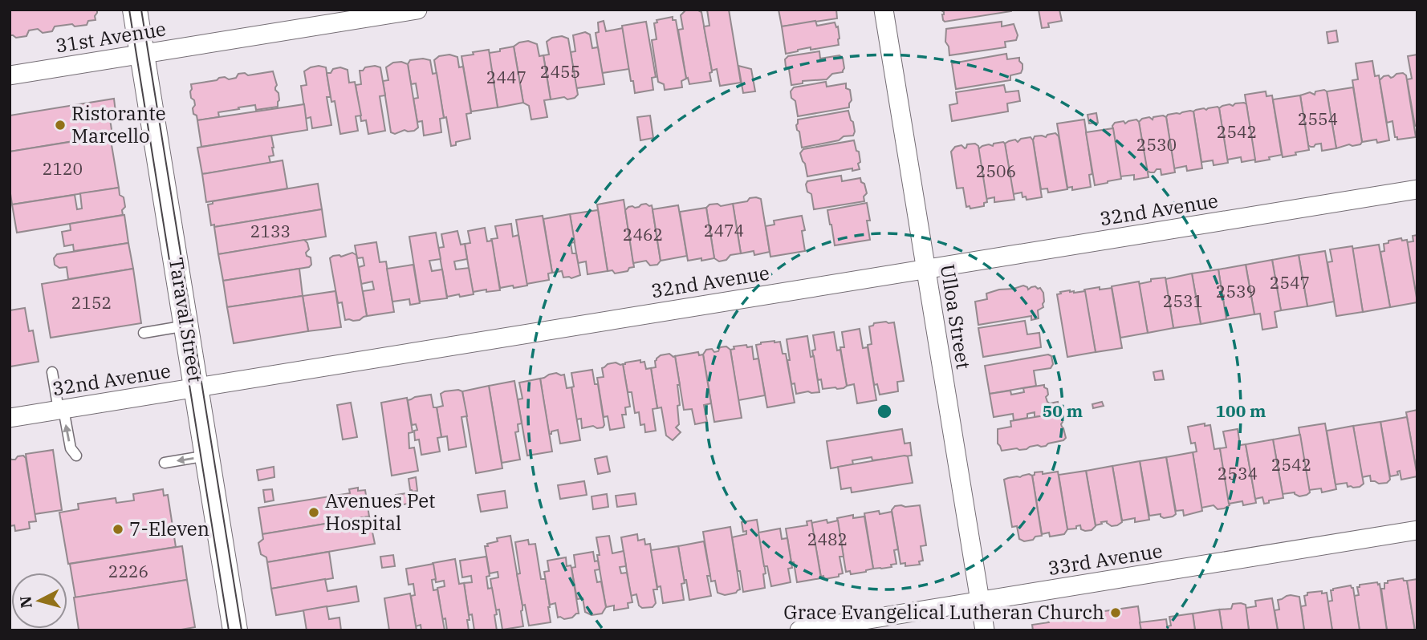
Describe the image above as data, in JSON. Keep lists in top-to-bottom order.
{
  "streets": {
    "street": [
      "31st Avenue",
      "32nd Avenue",
      "Ulloa Street",
      "Taraval Street",
      "33rd Avenue"
    ]
  },
  "crossings": [
    ["31st Avenue", "Taraval Street"],
    ["32nd Avenue", "Ulloa Street"],
    ["32nd Avenue", "Taraval Street"],
    ["Ulloa Street", "33rd Avenue"]
  ],
  "places": [
    "Ristorante Marcello",
    "Avenues Pet Hospital",
    "7-Eleven",
    "Grace Evangelical Lutheran Church"
  ],
  "house_numbers": [
    "2455",
    "2447",
    "2554",
    "2542",
    "2530",
    "2120",
    "2506",
    "2474",
    "2133",
    "2462",
    "2547",
    "2539",
    "2531",
    "2152",
    "2542",
    "2534",
    "2482",
    "2226"
  ],
  "north": "left",
  "rings": ["50 m", "100 m"]
}
